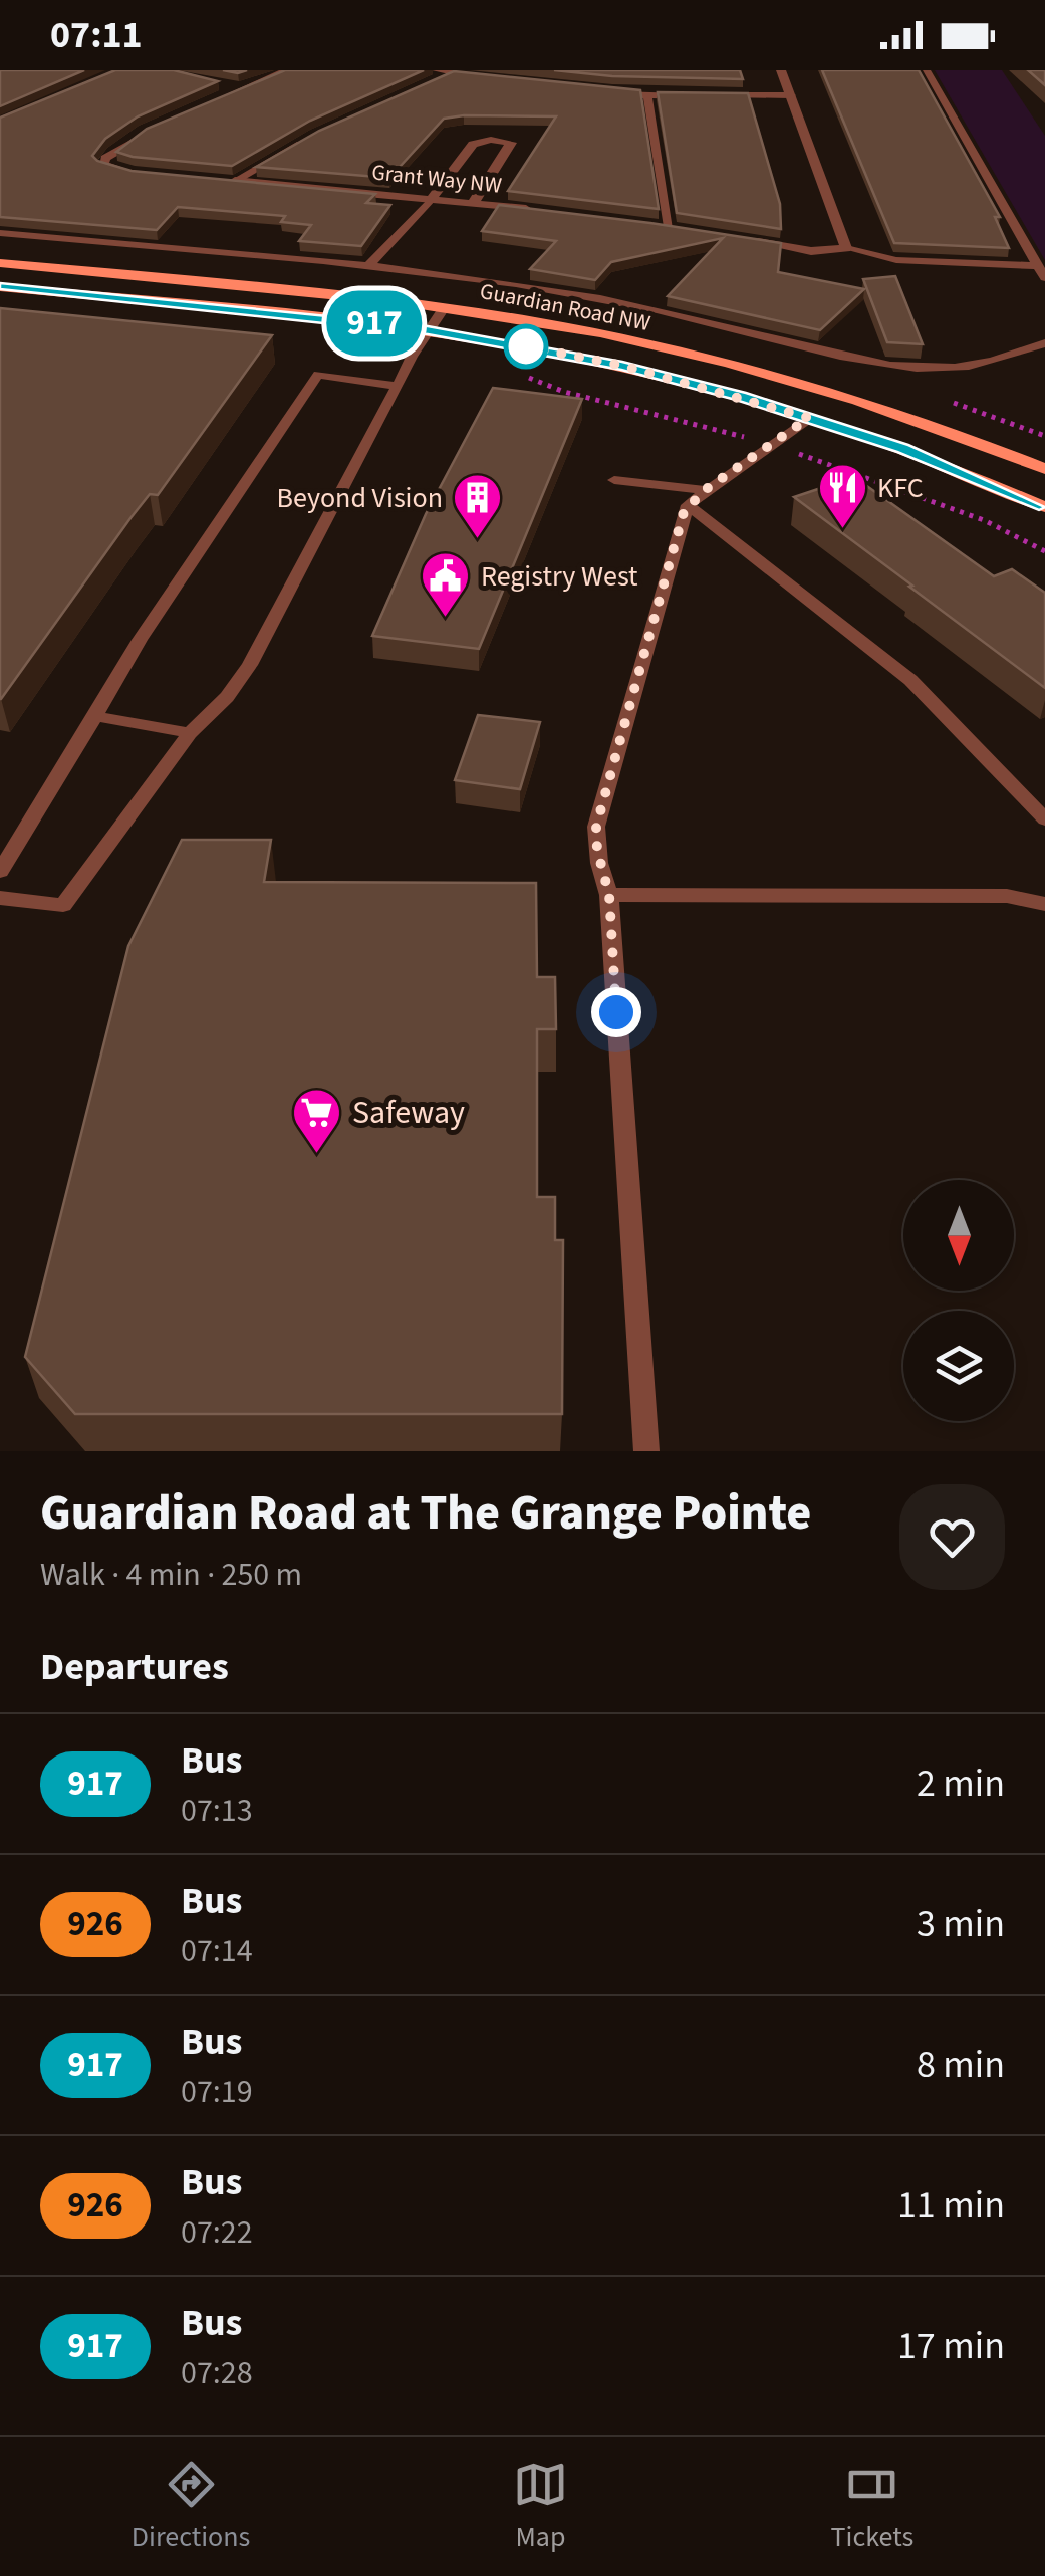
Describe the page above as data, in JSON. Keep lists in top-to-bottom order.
{
  "streets": {
    "main road": ["Guardian Road NW"],
    "street": ["Grant Way NW"]
  },
  "places": {
    "restaurant": ["KFC"],
    "building": ["Beyond Vision"],
    "public building": ["Registry West"],
    "supermarket": ["Safeway"]
  },
  "lines": ["bus line 917"],
  "north": "bottom",
  "page": {
    "status": "07:11",
    "on_map": "917",
    "heading": [
      ["Guardian Road at The Grange Pointe", "Walk · 4 min · 250 m"],
      "Departures"
    ],
    "list": [
      {
        "mark": "917",
        "name": "Bus",
        "note": "07:13",
        "value": "2 min"
      },
      {
        "mark": "926",
        "name": "Bus",
        "note": "07:14",
        "value": "3 min"
      },
      {
        "mark": "917",
        "name": "Bus",
        "note": "07:19",
        "value": "8 min"
      },
      {
        "mark": "926",
        "name": "Bus",
        "note": "07:22",
        "value": "11 min"
      },
      {
        "mark": "917",
        "name": "Bus",
        "note": "07:28",
        "value": "17 min"
      }
    ],
    "tabs": ["Directions", "Map", "Tickets"]
  }
}
